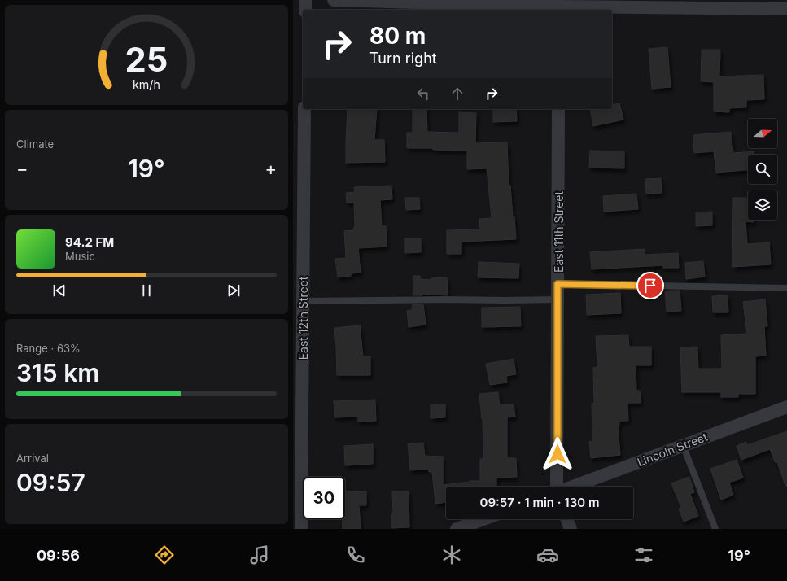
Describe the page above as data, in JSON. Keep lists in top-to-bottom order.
{
  "streets": {
    "street": ["East 11th Street", "East 12th Street", "Lincoln Street"]
  },
  "north": "right",
  "page": {
    "turn": ["80 m", "Turn right"],
    "tile": [
      "Climate",
      ["Range · 63%", "315 km"],
      ["Arrival", "09:57"]
    ],
    "heat": ["−", "19°", "+"],
    "song": ["94.2 FM", "Music"],
    "limit": "30",
    "trip": "09:57 · 1 min · 130 m",
    "tabs": ["09:56", "19°"],
    "gauge": ["25", "km/h"]
  }
}
